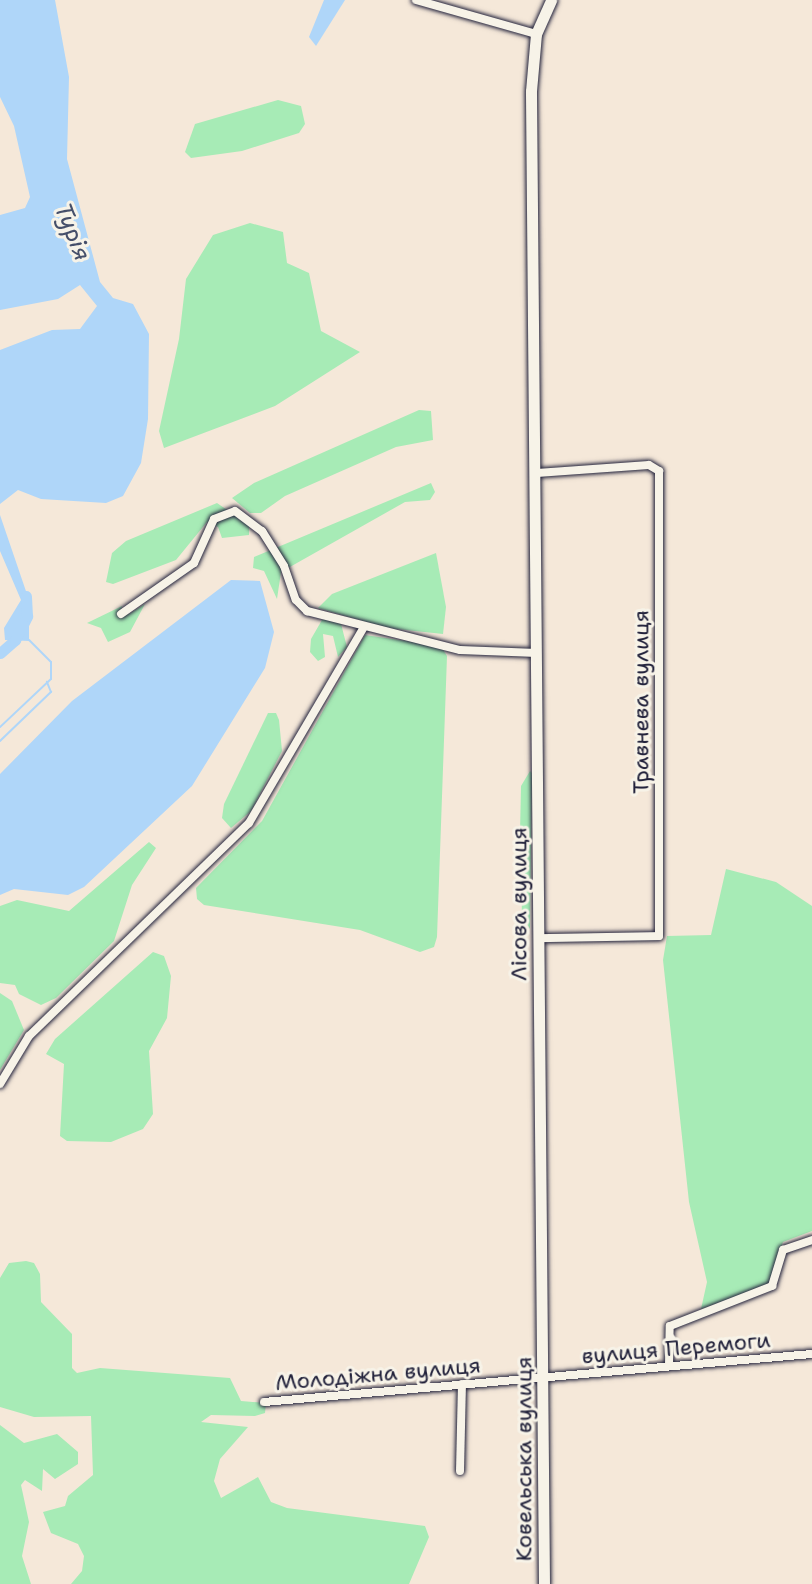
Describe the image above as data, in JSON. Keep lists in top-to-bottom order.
{
  "streets": {
    "street": [
      "Травнева вулиця",
      "Лісова вулиця",
      "вулиця Перемоги",
      "Молодіжна вулиця",
      "Ковельська вулиця"
    ]
  },
  "crossings": [
    ["Травнева вулиця", "Лісова вулиця"],
    ["Лісова вулиця", "Ковельська вулиця"],
    ["вулиця Перемоги", "Молодіжна вулиця"],
    ["вулиця Перемоги", "Ковельська вулиця"],
    ["Молодіжна вулиця", "Ковельська вулиця"]
  ],
  "water": ["Турія"]
}
